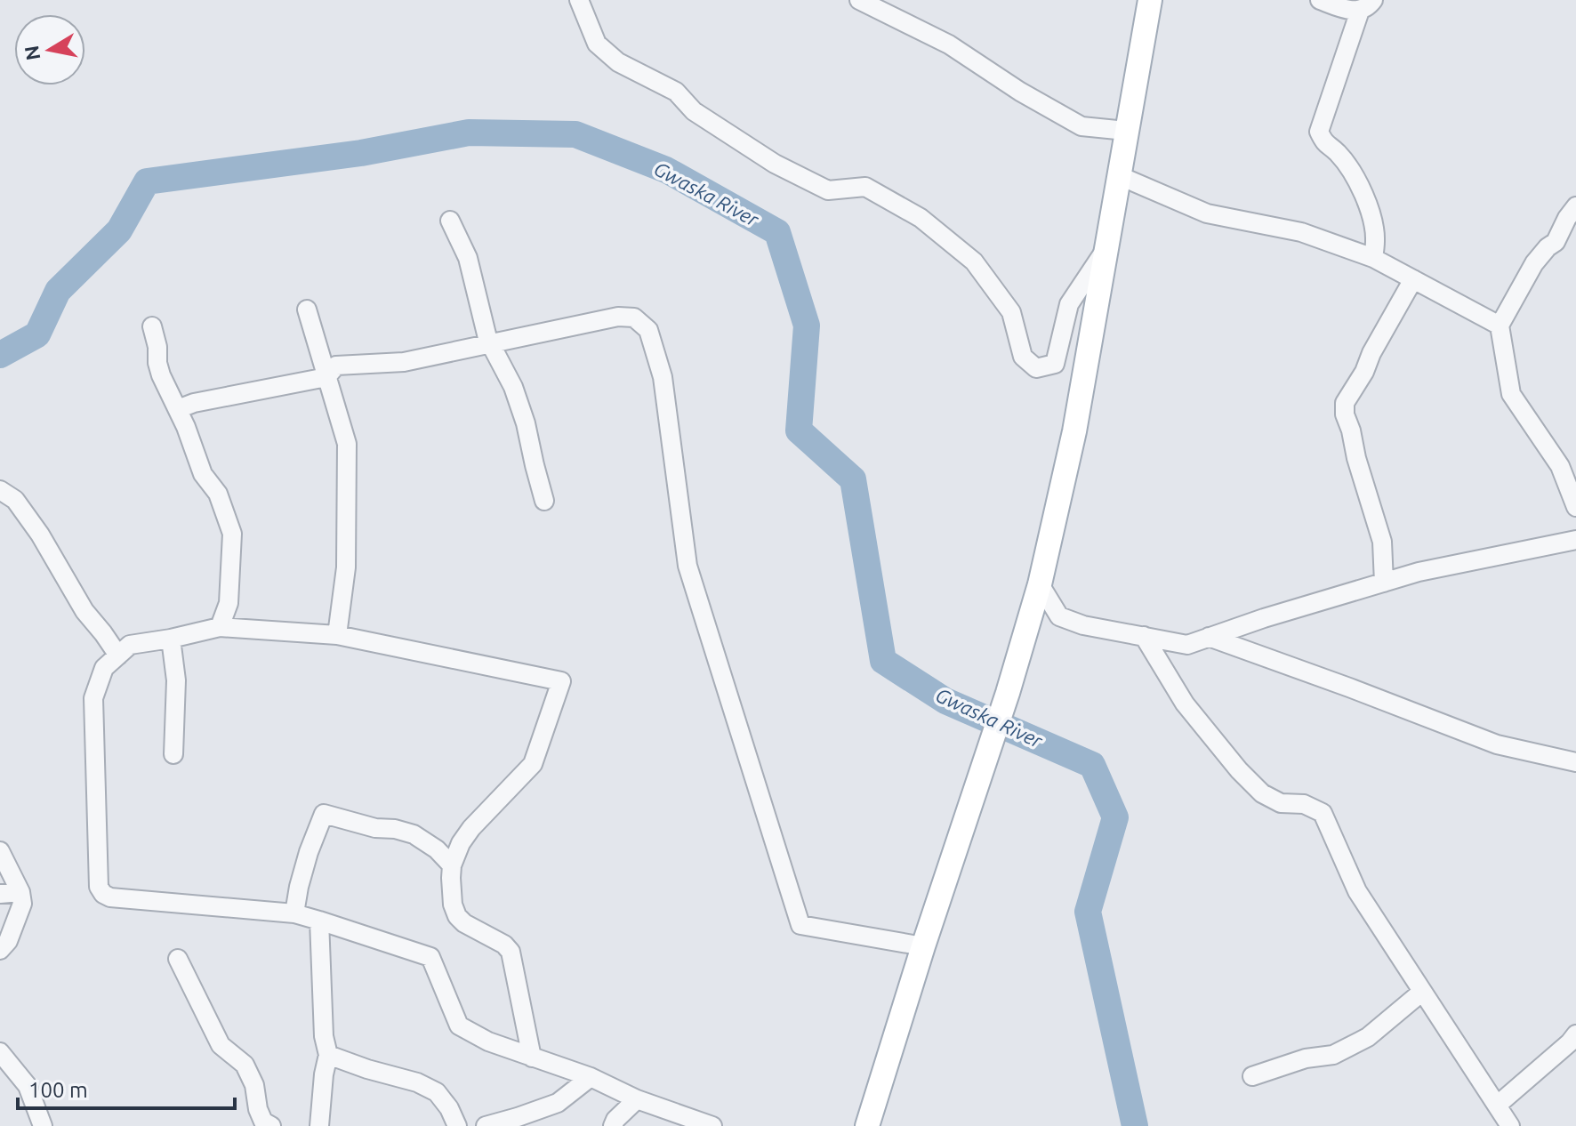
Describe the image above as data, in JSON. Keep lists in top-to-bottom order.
{
  "water": ["Gwaska River"],
  "scale_bar": "100 m",
  "north": "left"
}
